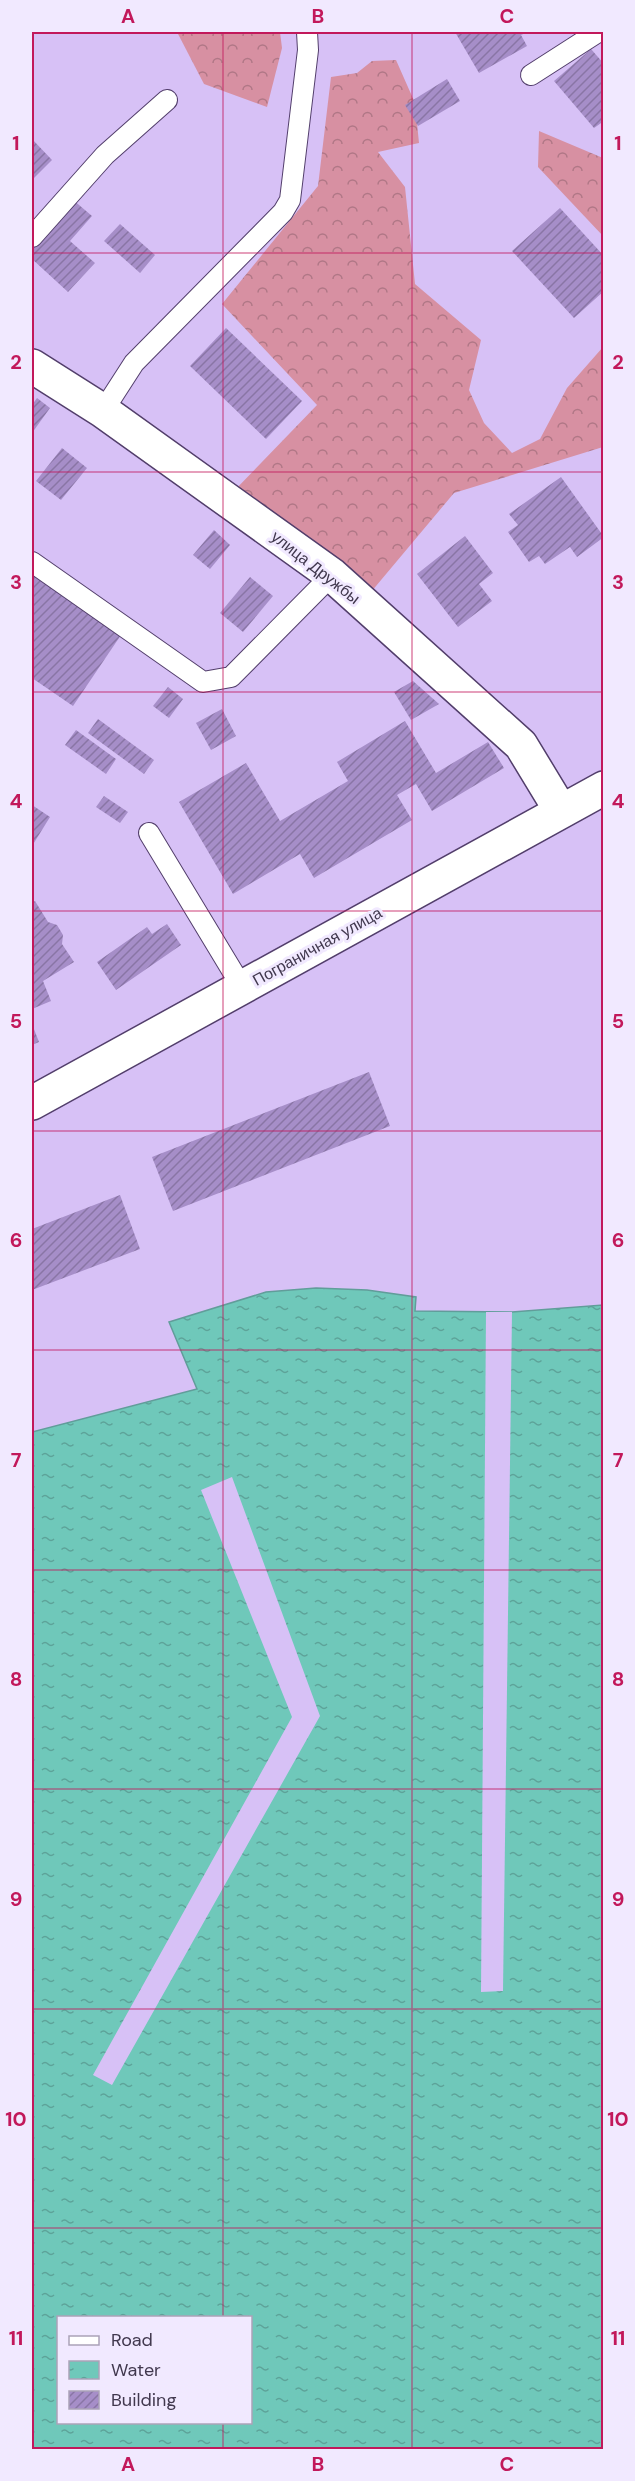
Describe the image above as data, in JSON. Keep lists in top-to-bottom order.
{
  "streets": {
    "street": ["улица Дружбы", "Пограничная улица"]
  },
  "crossings": [
    ["улица Дружбы", "Пограничная улица"]
  ],
  "legend": ["Road", "Water", "Building"],
  "grid": {
    "columns": ["A", "B", "C"],
    "rows": [
      "1",
      "2",
      "3",
      "4",
      "5",
      "6",
      "7",
      "8",
      "9",
      "10",
      "11"
    ]
  }
}
